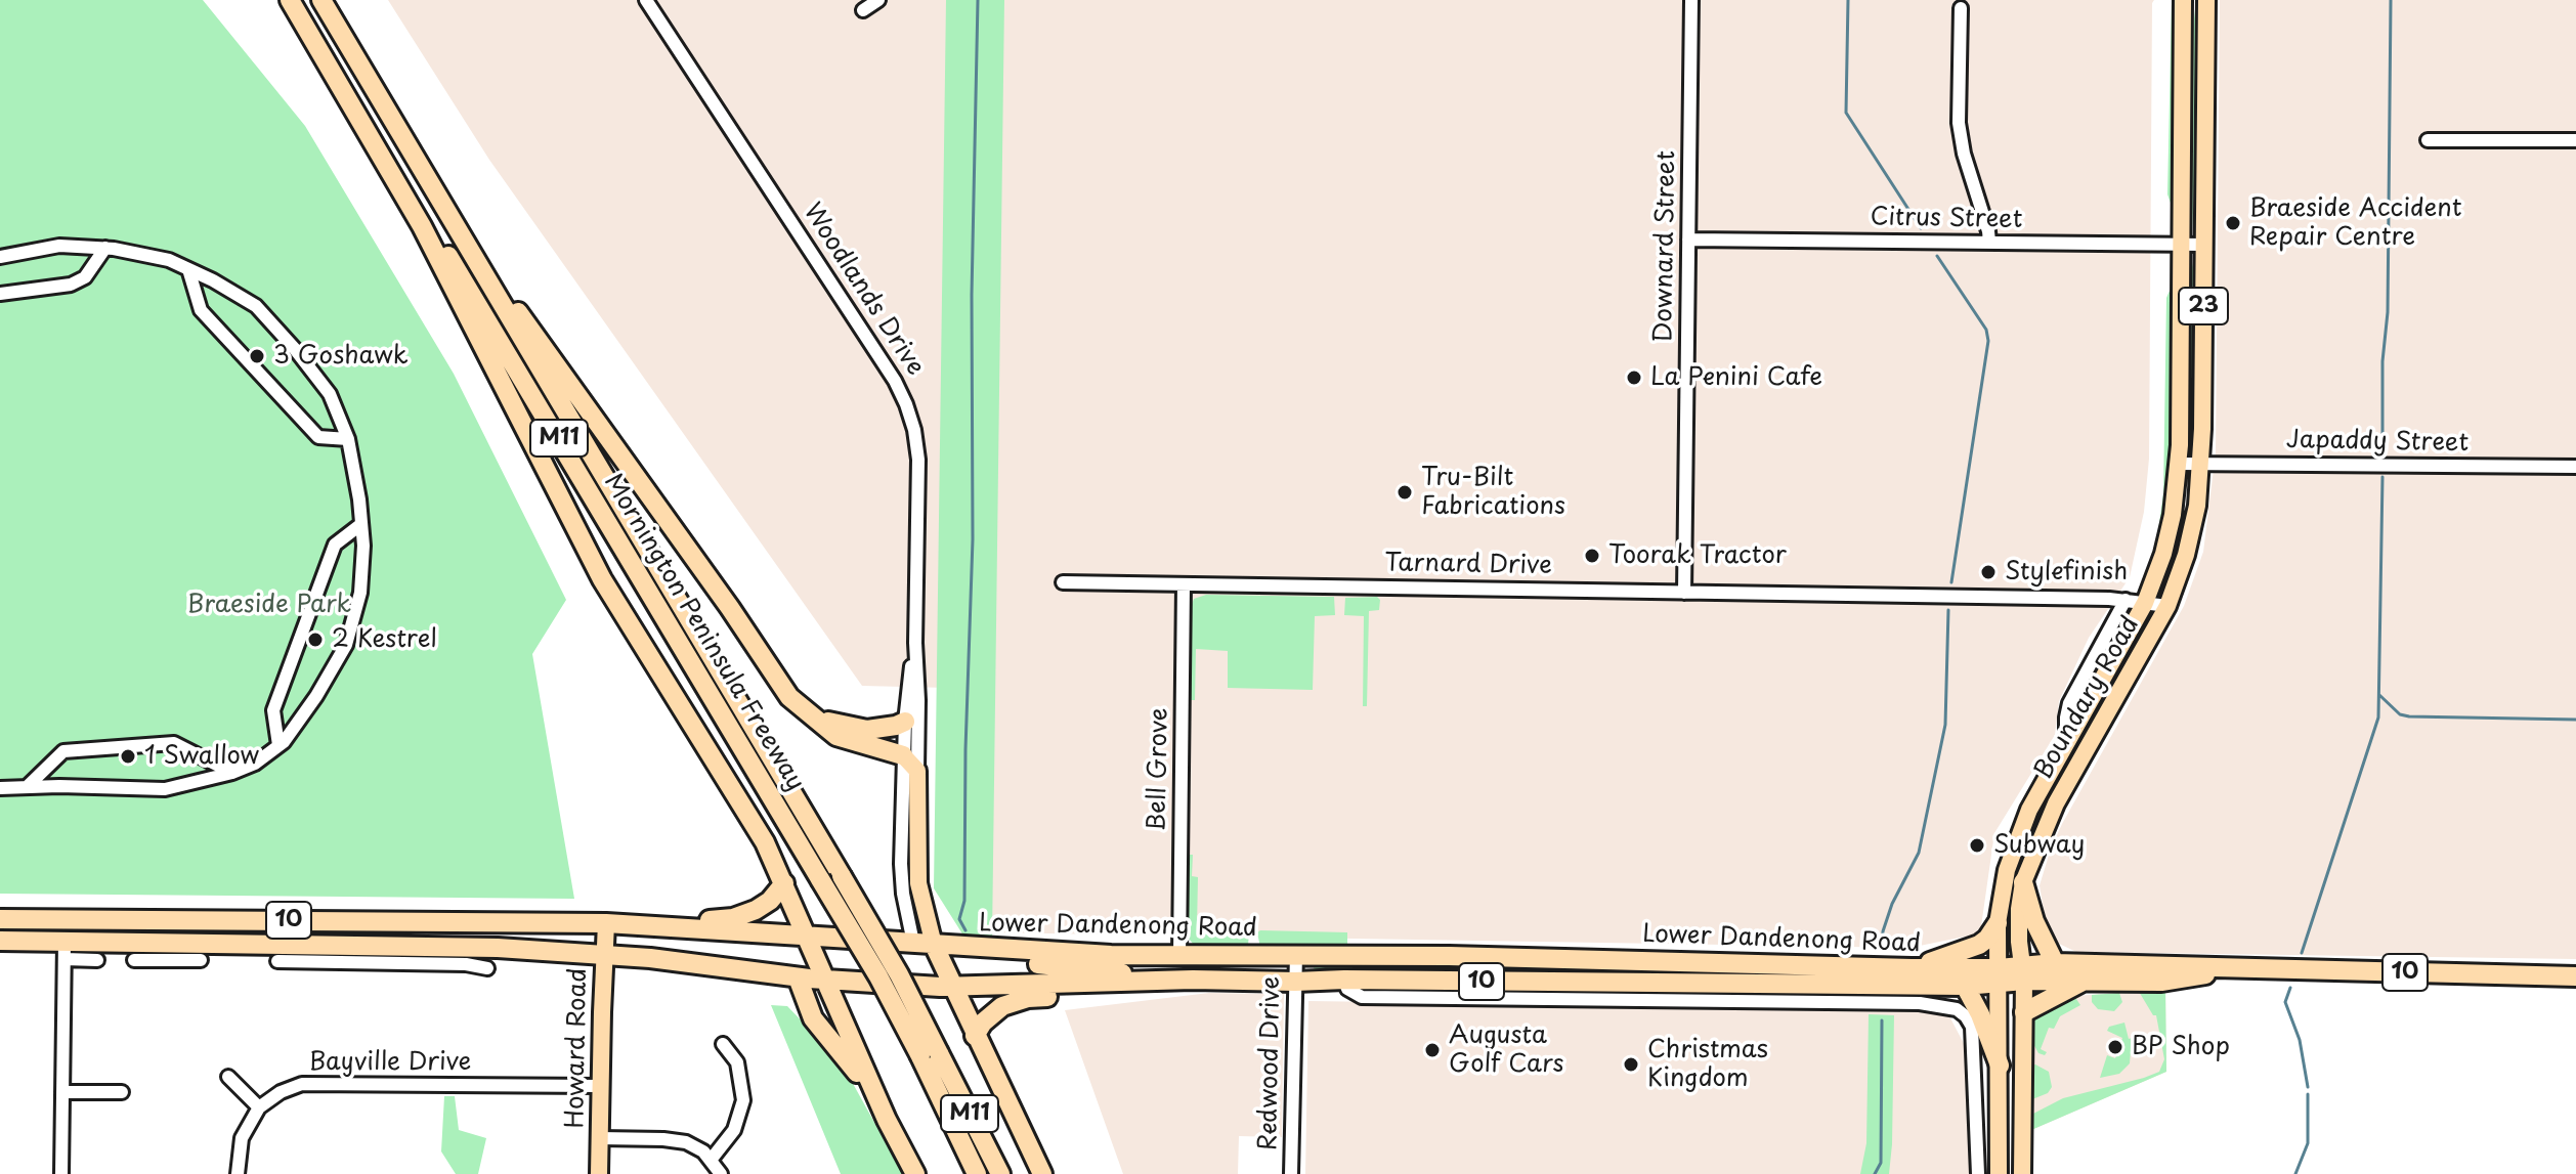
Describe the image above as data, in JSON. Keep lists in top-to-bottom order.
{
  "streets": {
    "highway": [
      "M11",
      "Mornington Peninsula Freeway",
      "10",
      "Lower Dandenong Road"
    ],
    "main road": [
      "Woodlands Drive",
      "23",
      "Boundary Road",
      "Howard Road"
    ],
    "street": [
      "Citrus Street",
      "Downard Street",
      "Japaddy Street",
      "Tarnard Drive",
      "Bell Grove",
      "Bayville Drive",
      "Redwood Drive"
    ]
  },
  "crossings": [
    ["Citrus Street", "Downard Street"],
    ["Citrus Street", "Boundary Road"],
    ["Downard Street", "Tarnard Drive"],
    ["Woodlands Drive", "10"],
    ["Woodlands Drive", "Lower Dandenong Road"],
    ["Japaddy Street", "Boundary Road"],
    ["Tarnard Drive", "Boundary Road"],
    ["Tarnard Drive", "Bell Grove"],
    ["Boundary Road", "Lower Dandenong Road"],
    ["Bell Grove", "Lower Dandenong Road"],
    ["10", "Howard Road"],
    ["Lower Dandenong Road", "Howard Road"],
    ["Lower Dandenong Road", "Redwood Drive"],
    ["Howard Road", "Bayville Drive"]
  ],
  "parks": ["Braeside Park"],
  "places": [
    "Braeside Accident Repair Centre",
    "3 Goshawk",
    "La Penini Cafe",
    "Tru-Bilt Fabrications",
    "Toorak Tractor",
    "Stylefinish",
    "2 Kestrel",
    "1 Swallow",
    "Subway",
    "BP Shop",
    "Augusta Golf Cars",
    "Christmas Kingdom"
  ]
}
